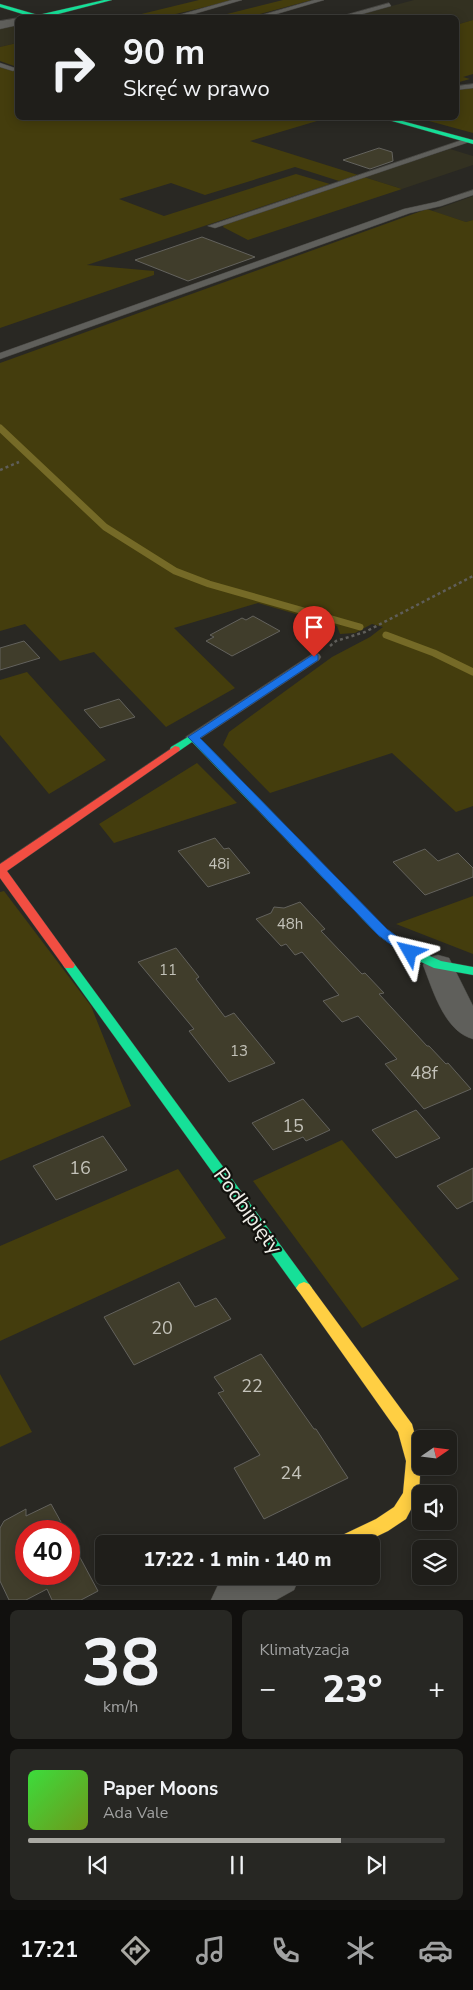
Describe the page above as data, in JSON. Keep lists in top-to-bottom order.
{
  "streets": {
    "street": ["Podbipięty"]
  },
  "house_numbers": [
    "48i",
    "48h",
    "11",
    "13",
    "48f",
    "15",
    "16",
    "20",
    "22",
    "24"
  ],
  "north": "right",
  "page": {
    "turn": ["90 m", "Skręć w prawo"],
    "limit": "40",
    "trip": "17:22 · 1 min · 140 m",
    "tile": [
      ["38", "km/h"],
      "Klimatyzacja"
    ],
    "heat": ["−", "23°", "+"],
    "song": ["Paper Moons", "Ada Vale"],
    "tabs": "17:21"
  }
}
